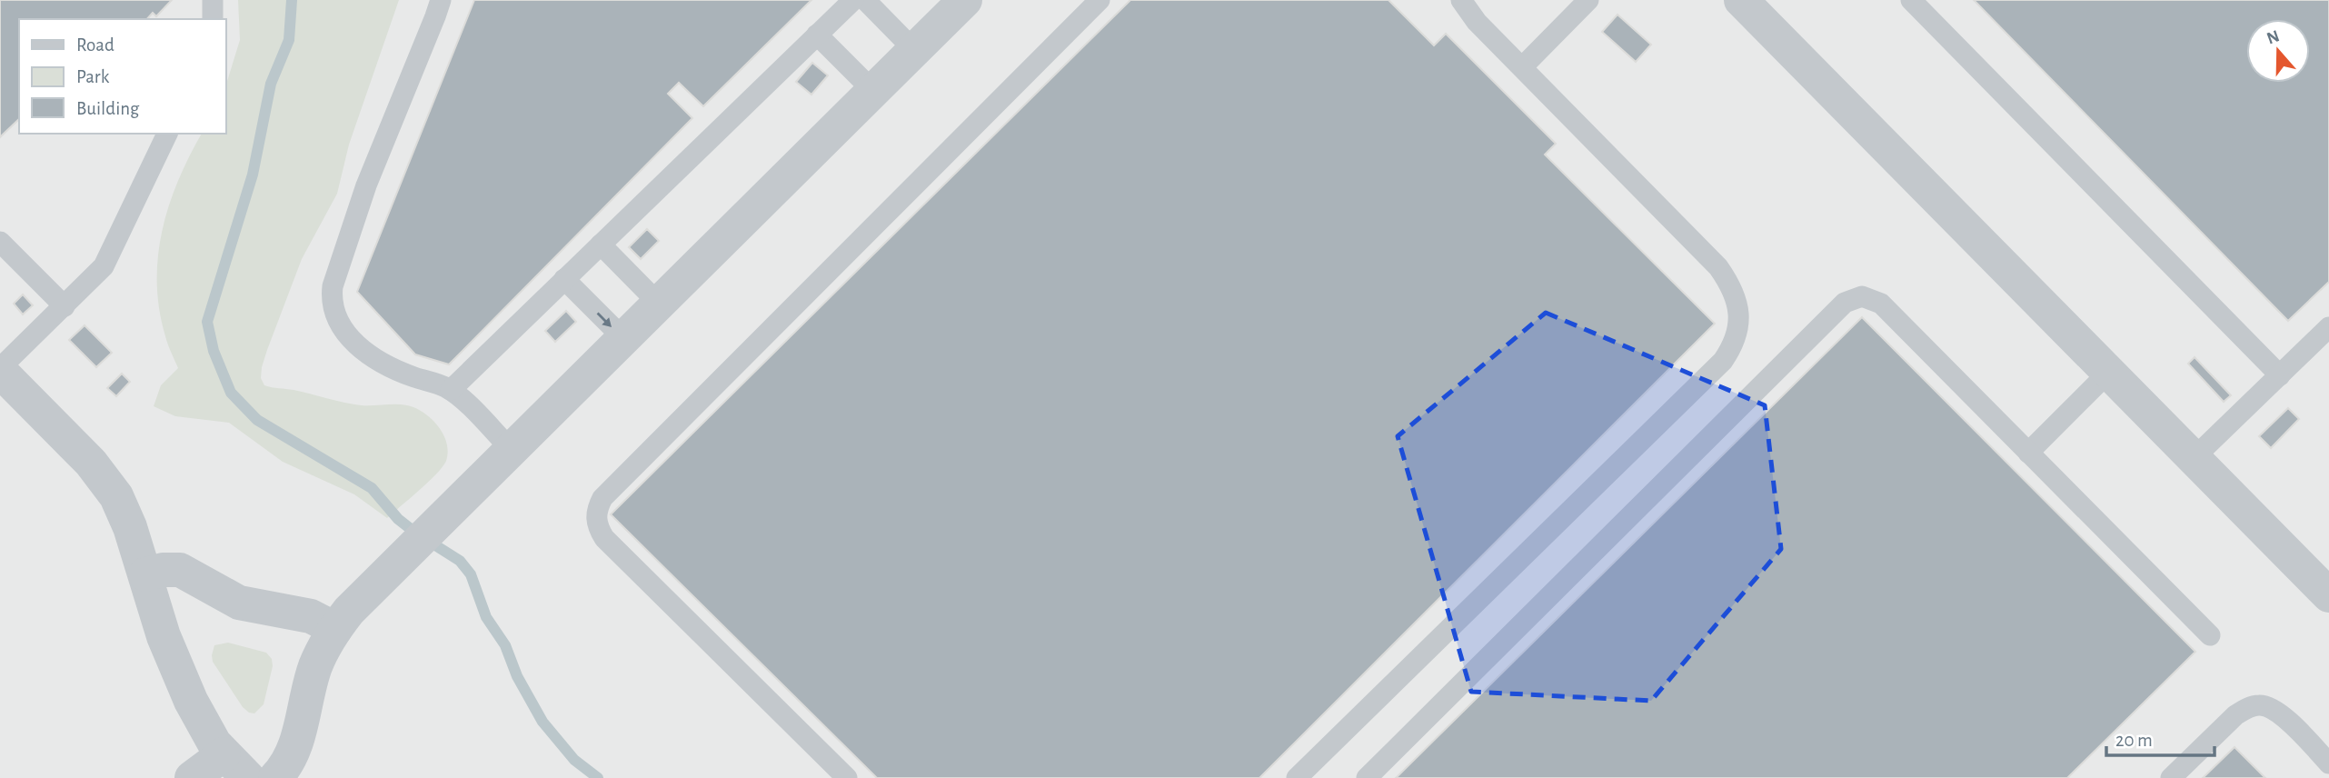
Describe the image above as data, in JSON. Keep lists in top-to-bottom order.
{
  "legend": ["Road", "Park", "Building"],
  "scale_bar": "20 m",
  "north": "top"
}
